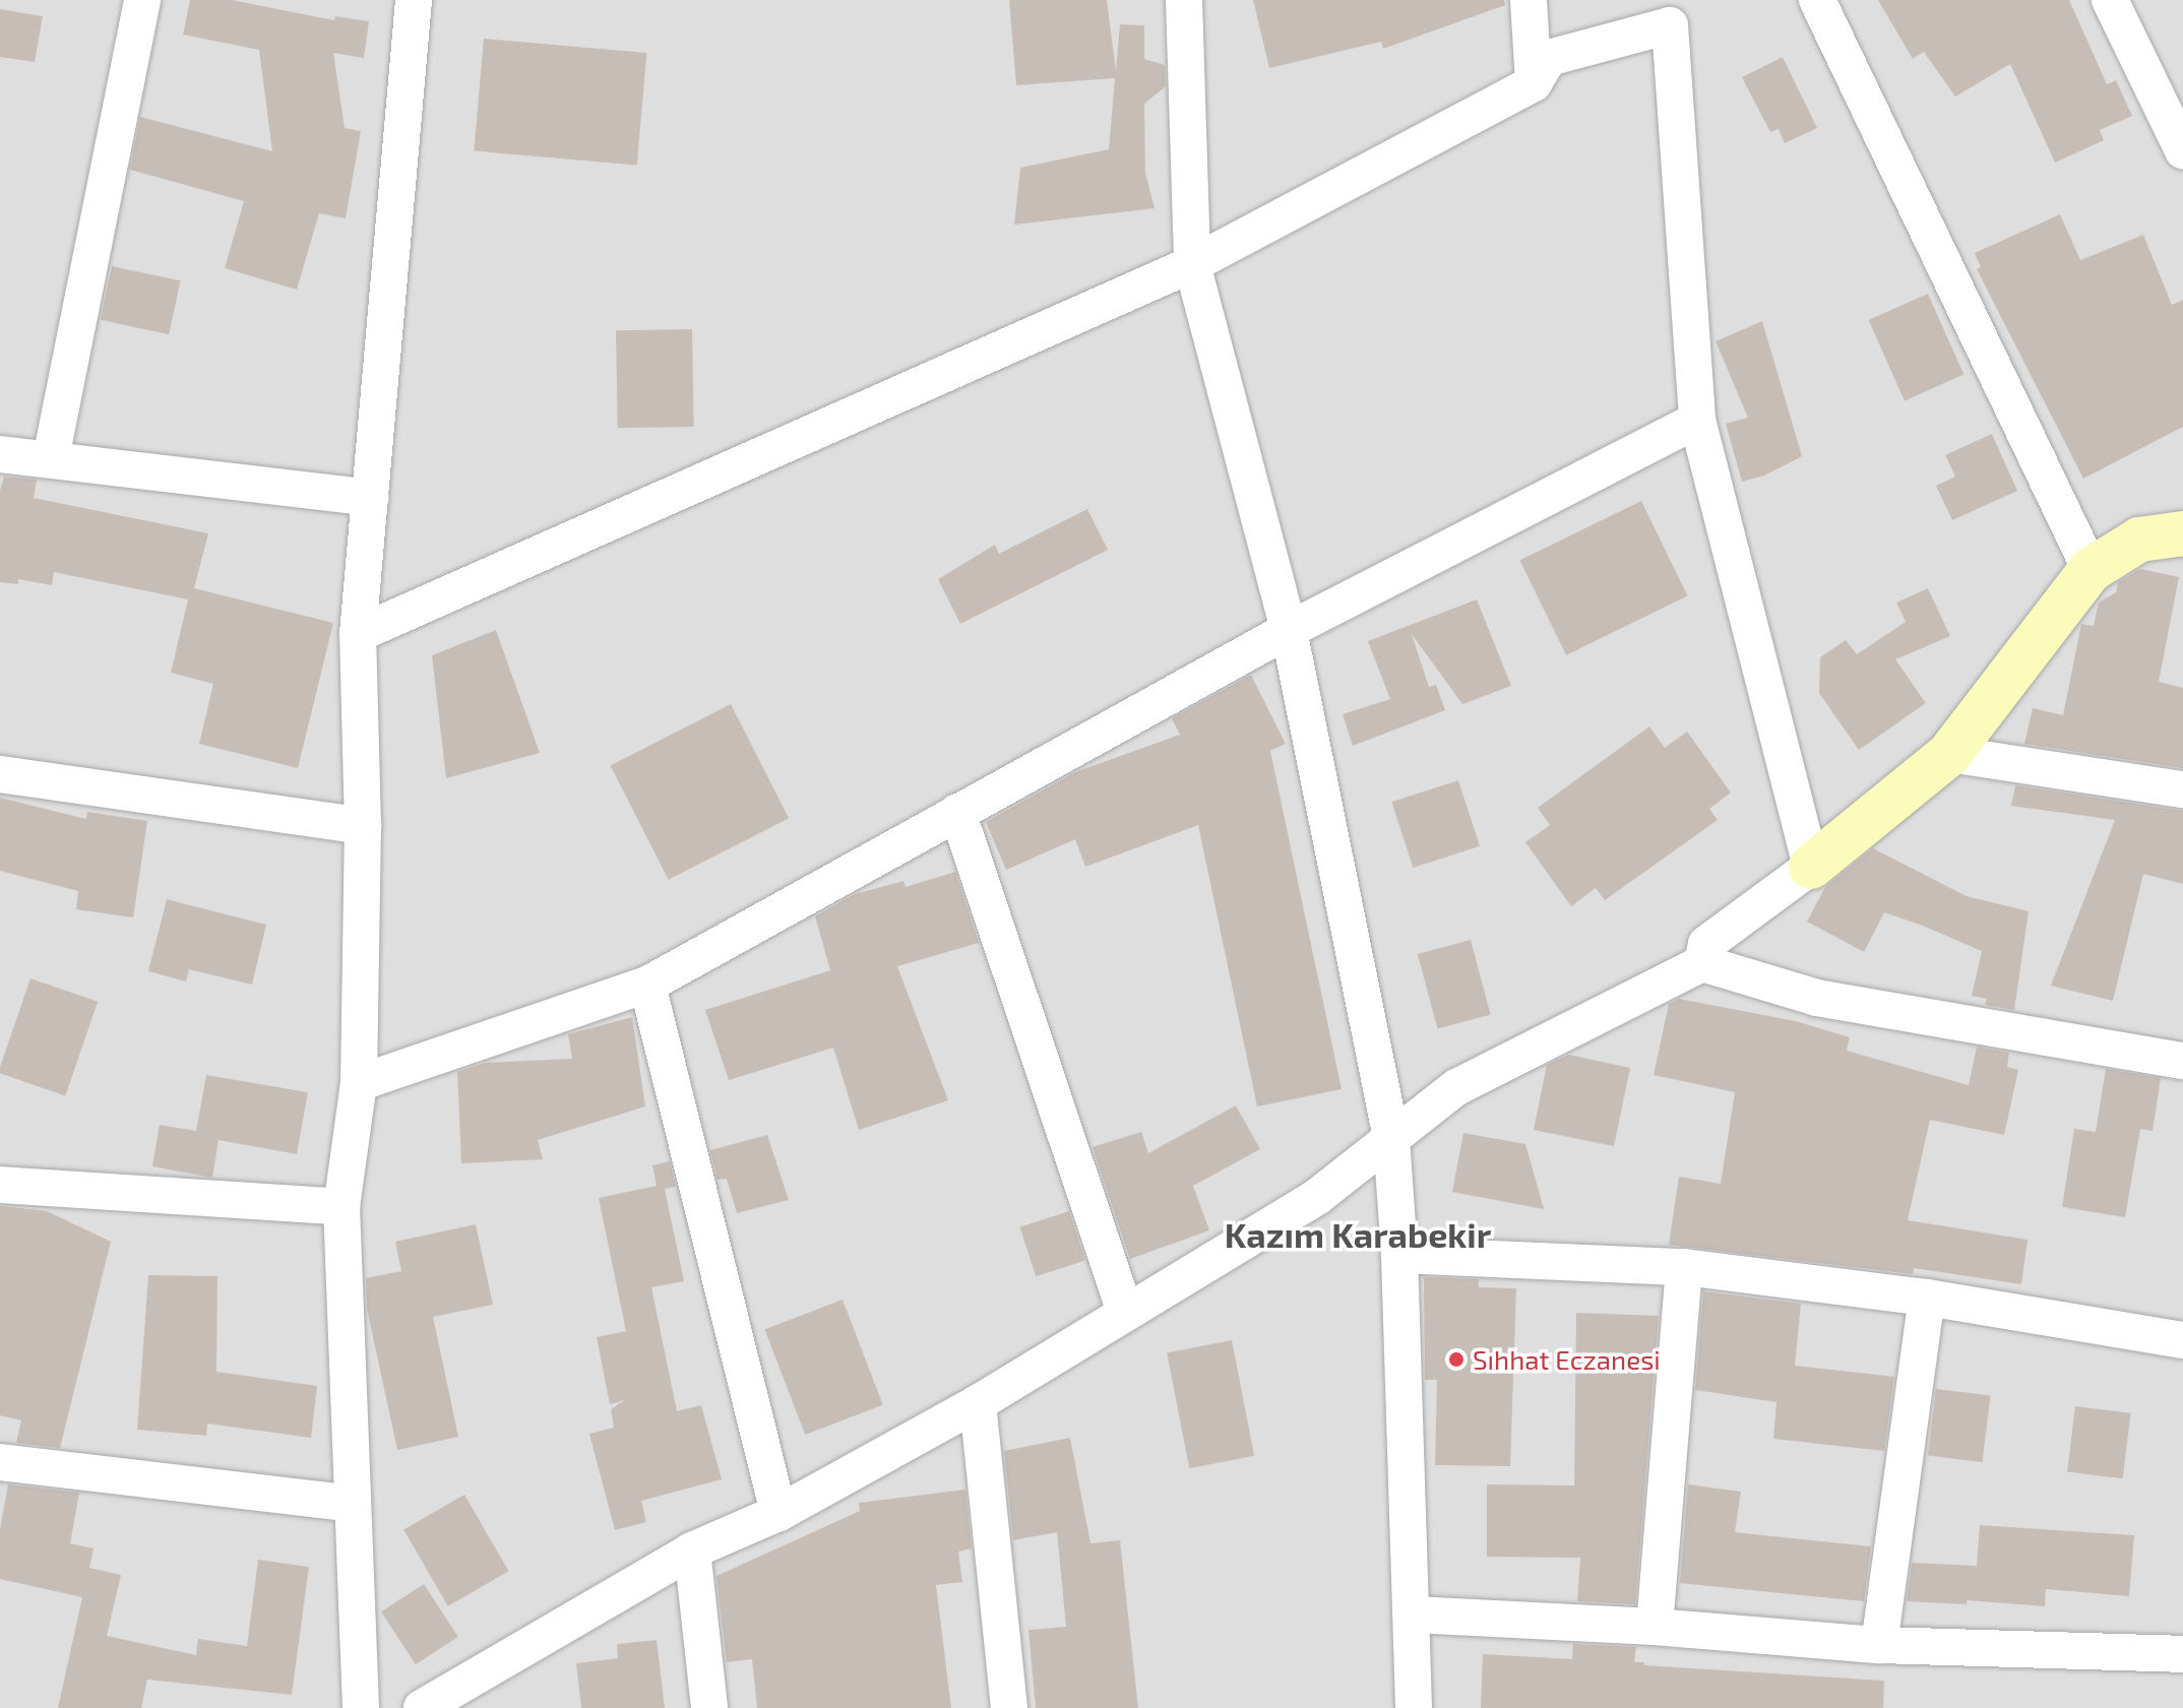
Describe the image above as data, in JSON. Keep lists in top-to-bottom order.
{
  "districts": ["Kazım Karabekir"],
  "places": ["Sıhhat Eczanesi"]
}
